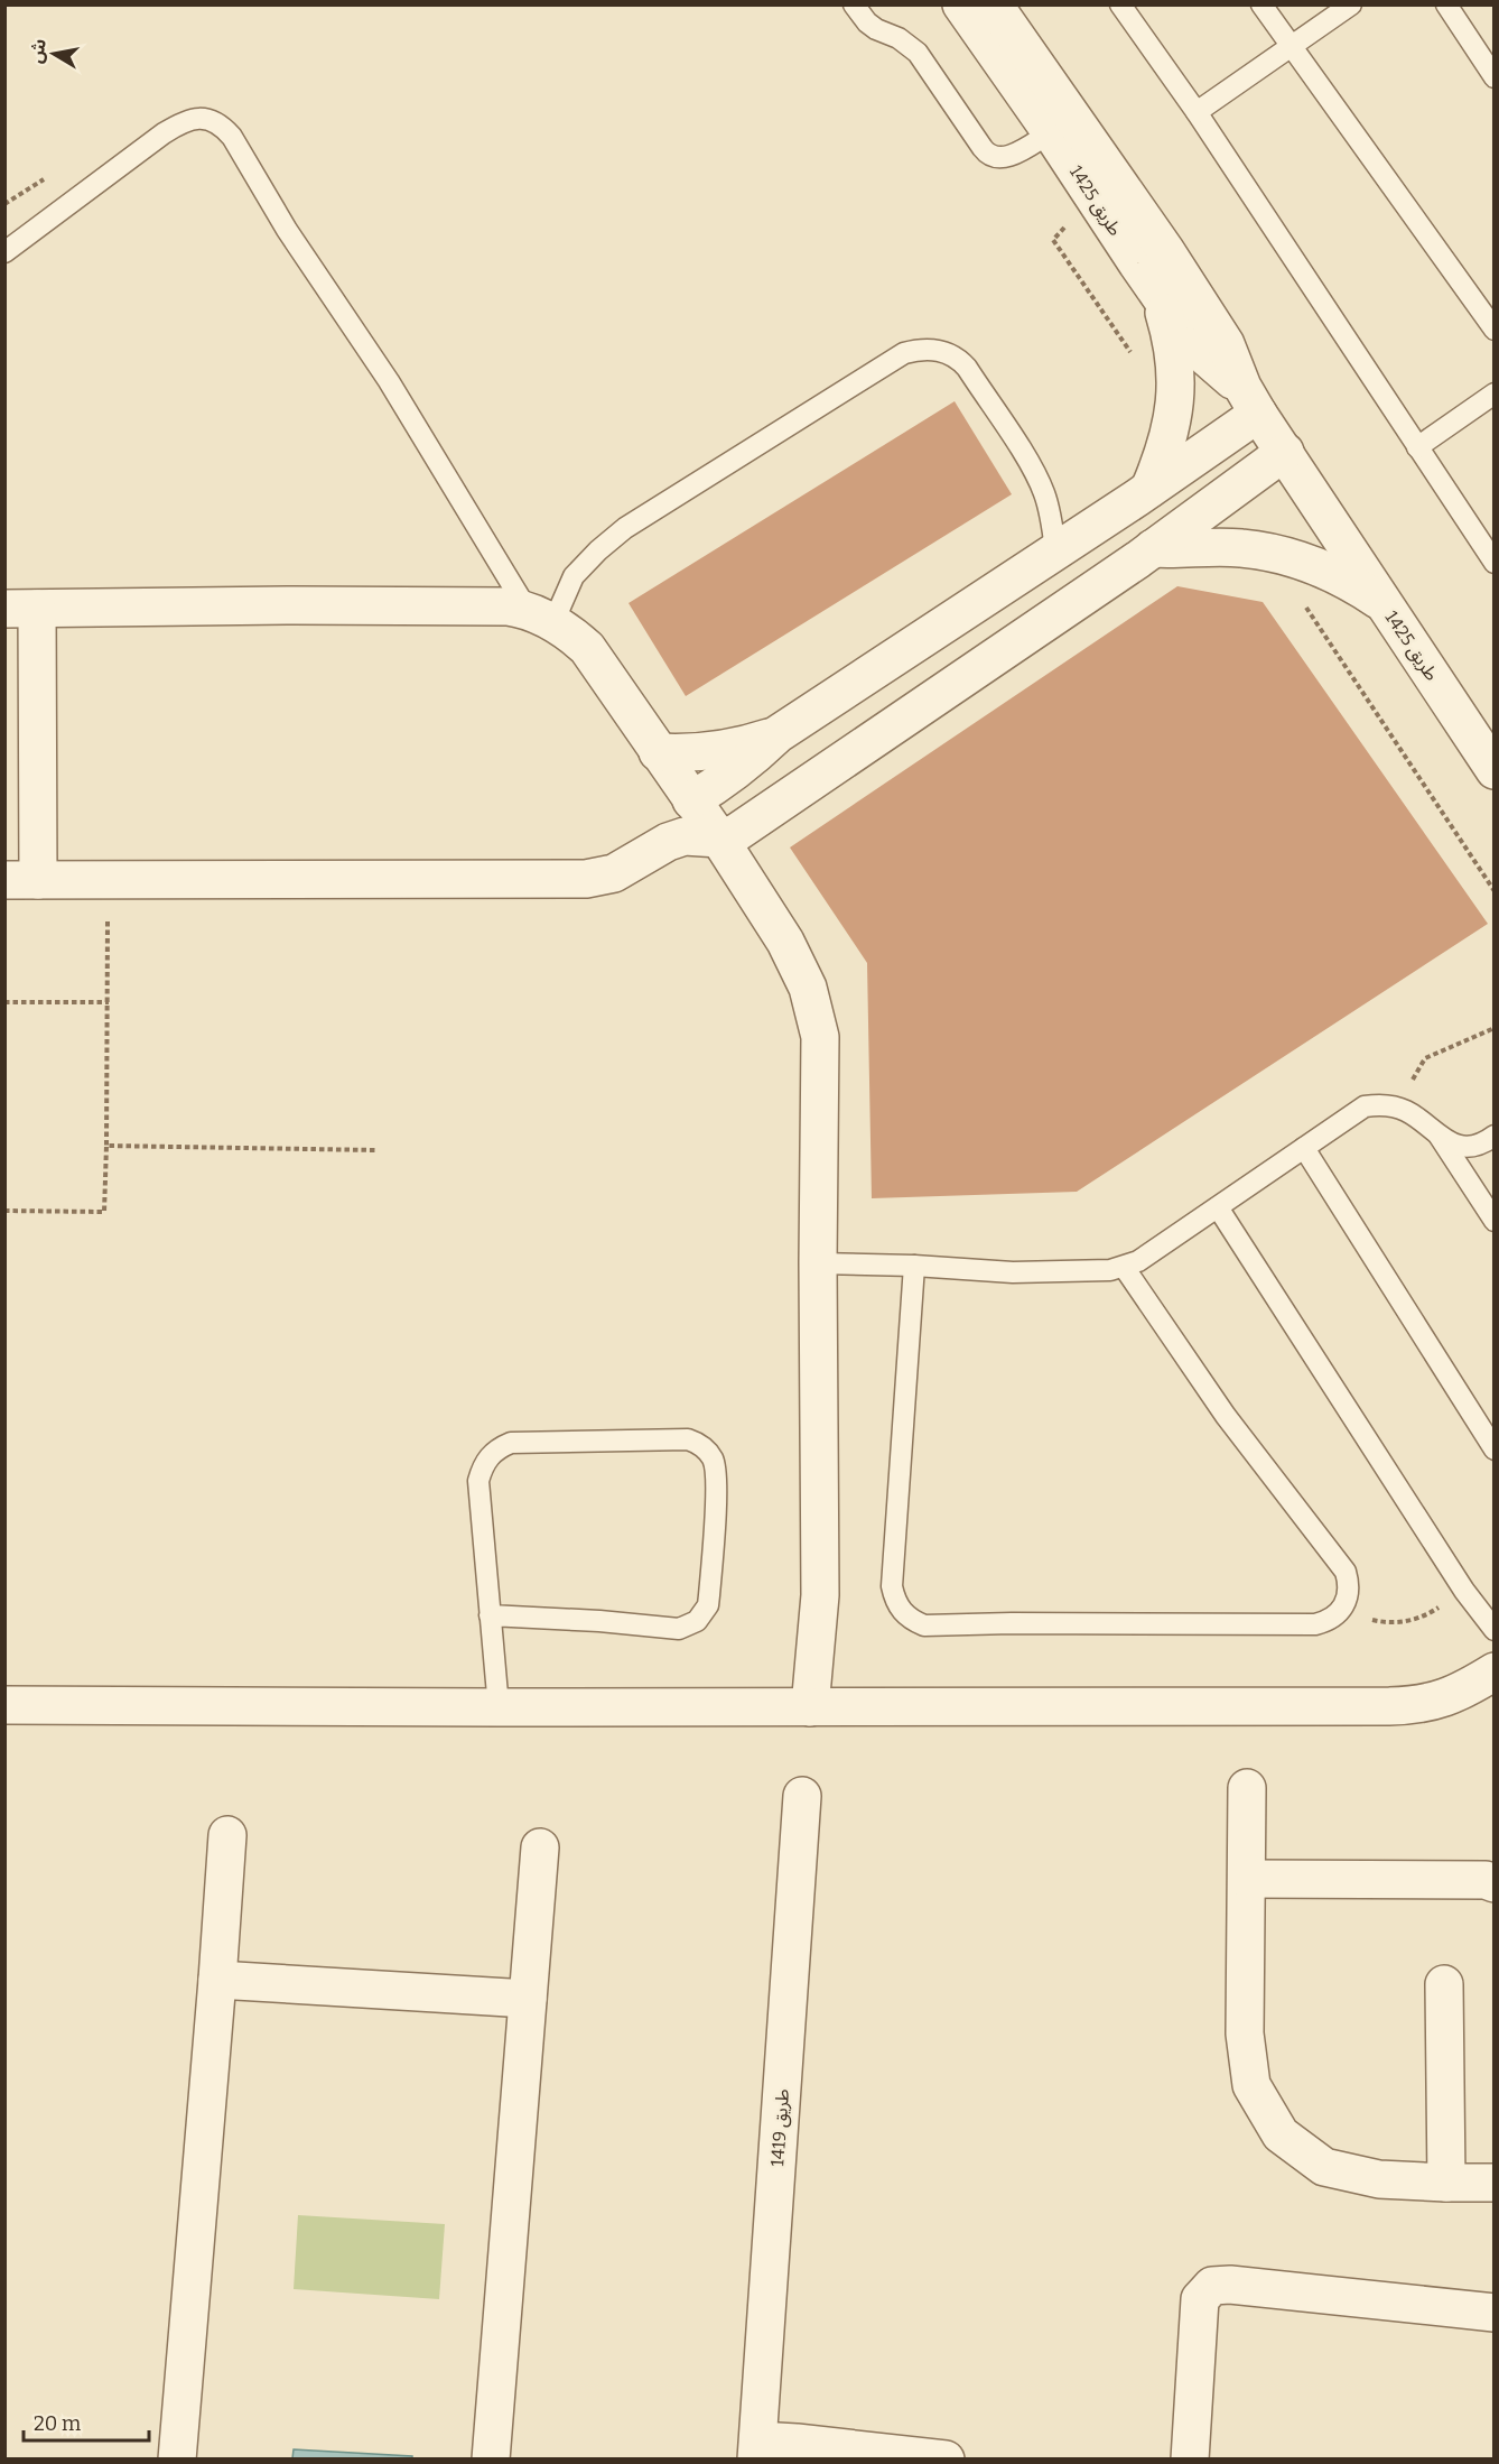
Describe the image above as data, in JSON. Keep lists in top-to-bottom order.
{
  "streets": {
    "street": ["طريق 1425", "طريق 1419"]
  },
  "scale_bar": "20 m",
  "north": "left"
}
